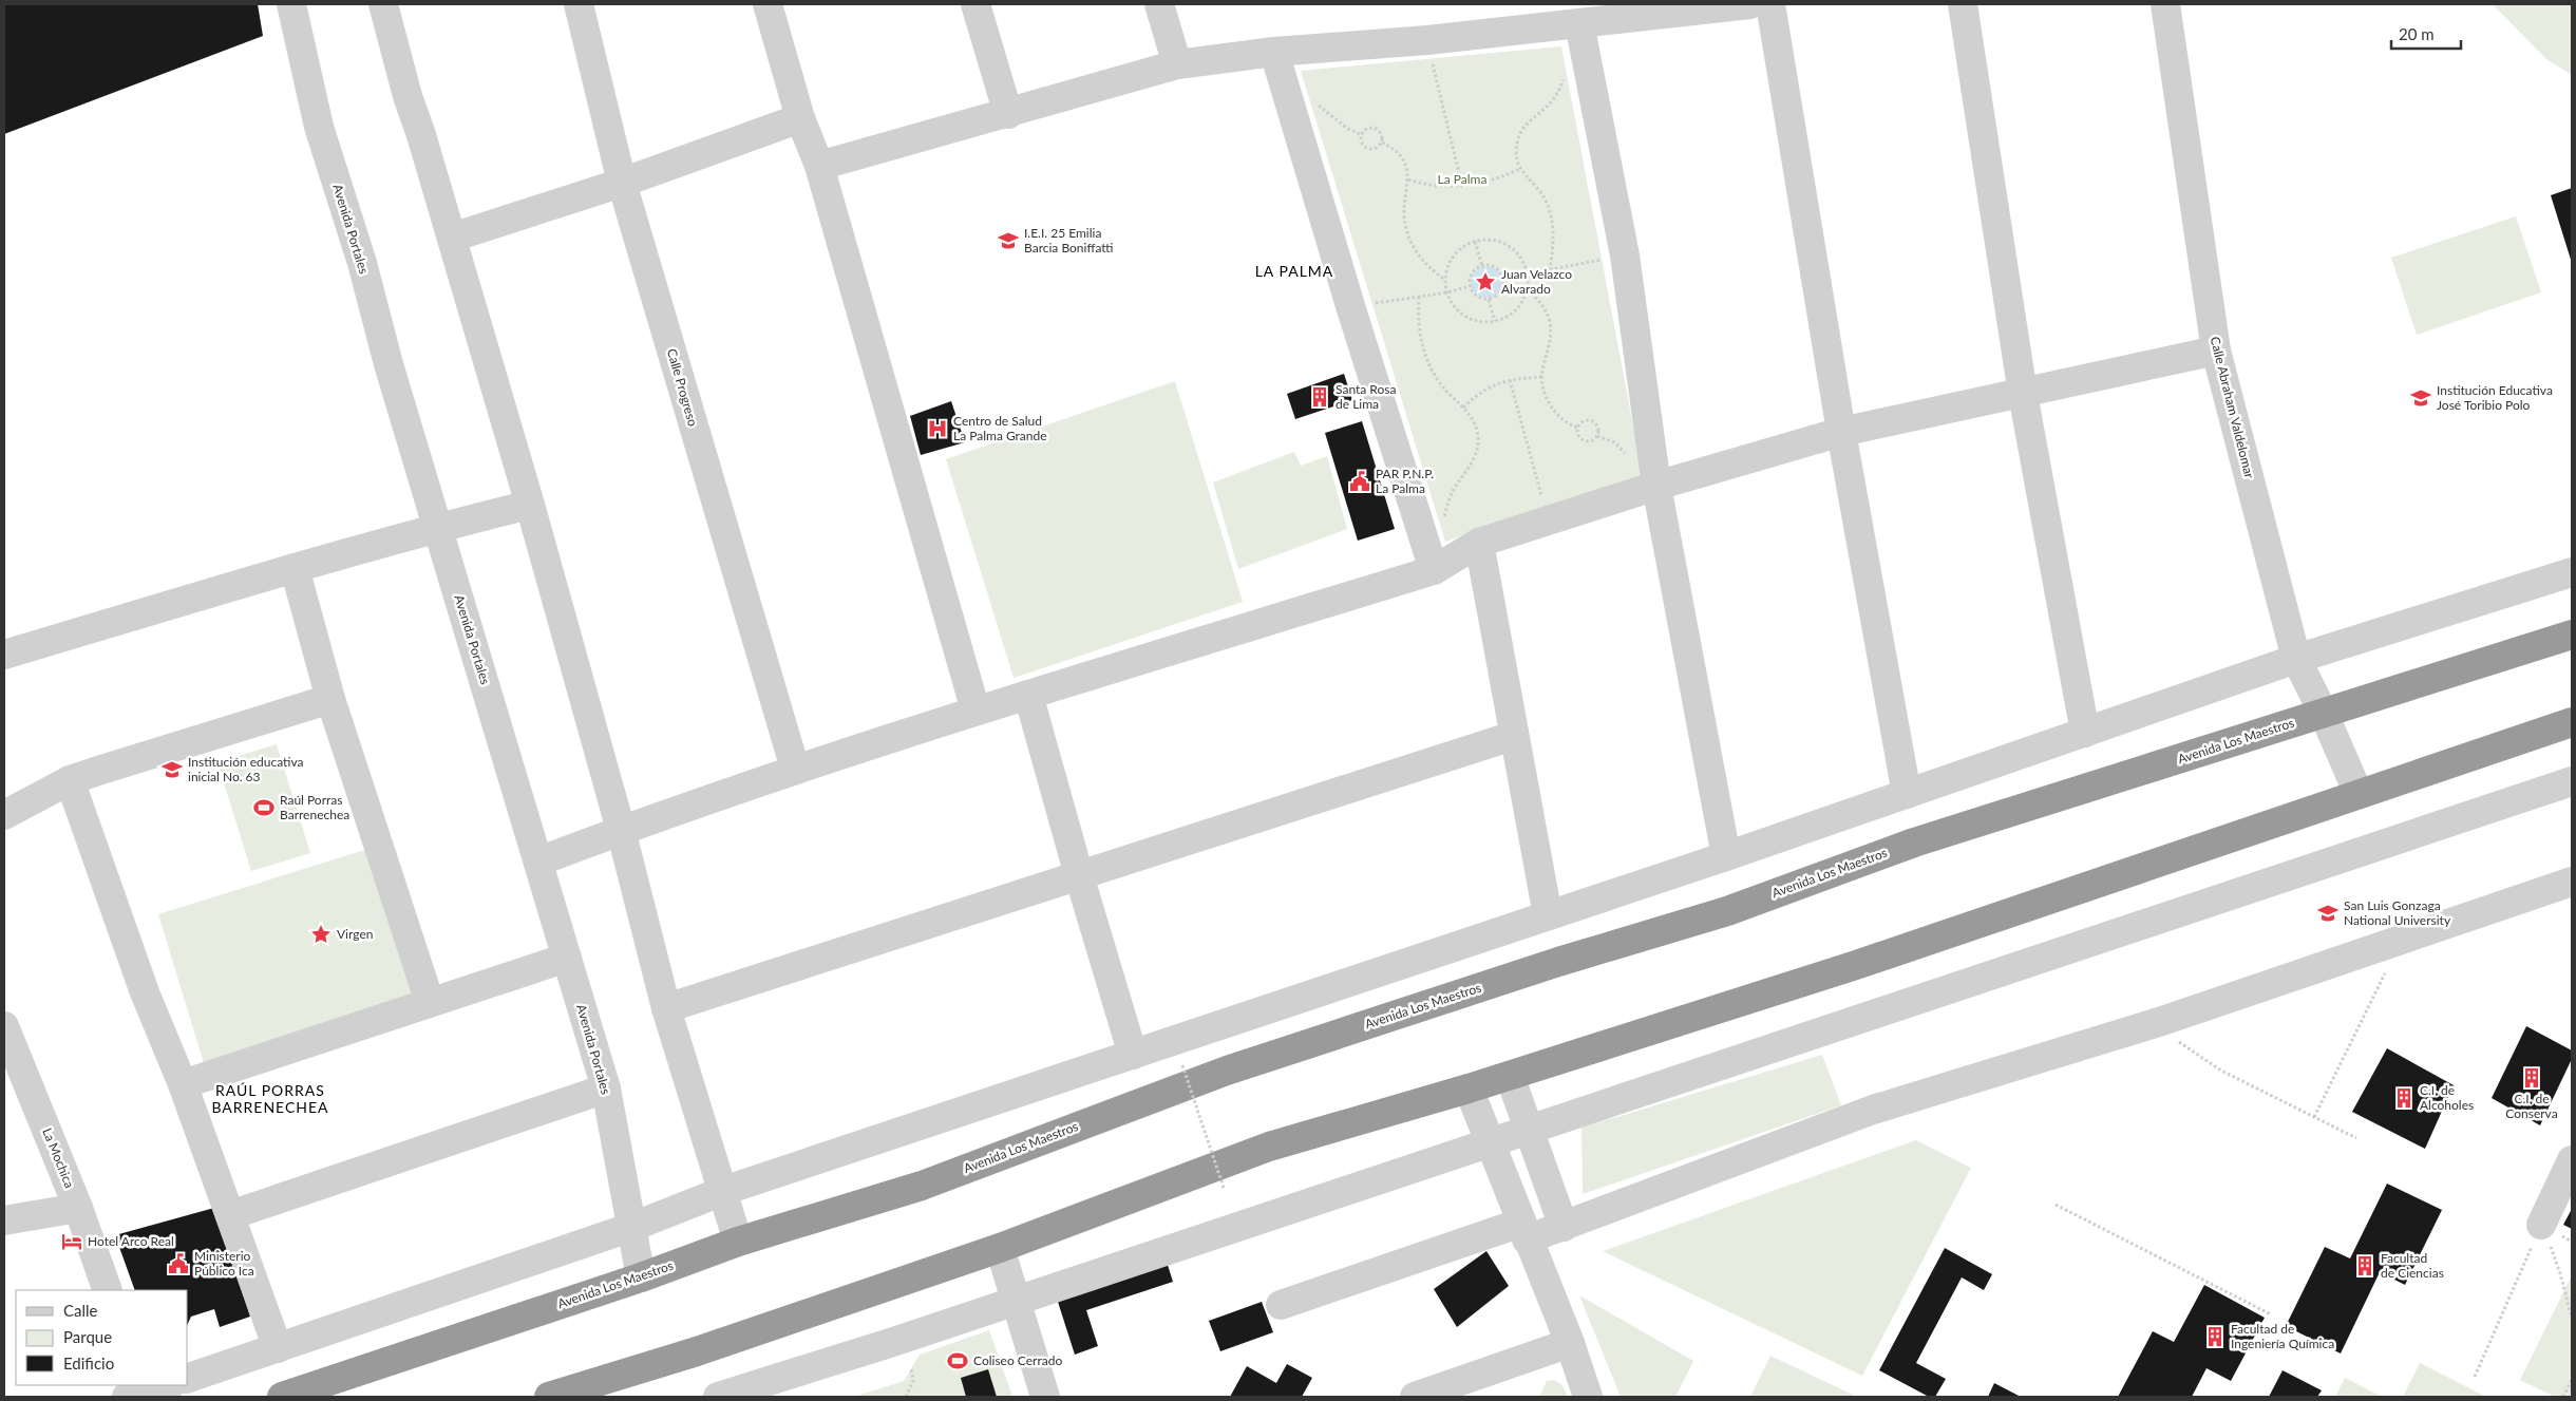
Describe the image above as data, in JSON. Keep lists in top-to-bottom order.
{
  "streets": {
    "highway": ["Avenida Los Maestros"],
    "street": [
      "Avenida Portales",
      "Calle Progreso",
      "Calle Abraham Valdelomar",
      "La Mochica"
    ]
  },
  "crossings": [
    ["Avenida Portales", "Avenida Los Maestros"],
    ["Calle Abraham Valdelomar", "Avenida Los Maestros"]
  ],
  "districts": ["LA PALMA", "RAÚL PORRAS BARRENECHEA"],
  "parks": ["La Palma"],
  "places": {
    "school or university": [
      "I.E.I. 25 Emilia Barcia Boniffatti",
      "Institución Educativa José Toribio Polo",
      "Institución educativa inicial No. 63",
      "San Luis Gonzaga National University"
    ],
    "place": ["Juan Velazco Alvarado", "Virgen"],
    "building": [
      "Santa Rosa de Lima",
      "C.I. de Conserva",
      "C.I. de Alcoholes",
      "Facultad de Ciencias",
      "Facultad de Ingeniería Química"
    ],
    "hospital": ["Centro de Salud La Palma Grande"],
    "public building": ["PAR P.N.P. La Palma", "Ministerio Público Ica"],
    "sports": ["Raúl Porras Barrenechea", "Coliseo Cerrado"],
    "hotel": ["Hotel Arco Real"]
  },
  "legend": ["Calle", "Parque", "Edificio"],
  "scale_bar": "20 m"
}
